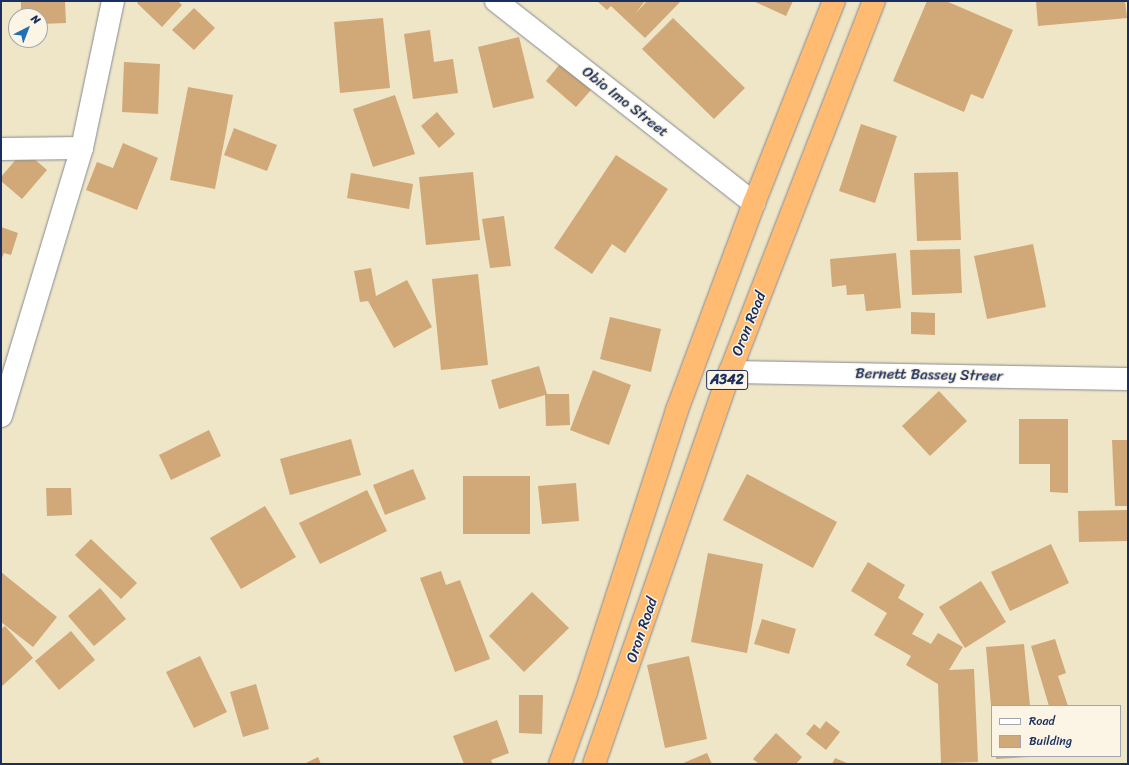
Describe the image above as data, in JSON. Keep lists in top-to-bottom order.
{
  "streets": {
    "highway": ["Oron Road", "A342"],
    "street": ["Obio Imo Street", "Bernett Bassey Streer"]
  },
  "crossings": [
    ["Obio Imo Street", "A342"],
    ["Oron Road", "Bernett Bassey Streer"]
  ],
  "legend": ["Road", "Building"],
  "north": "top right"
}
